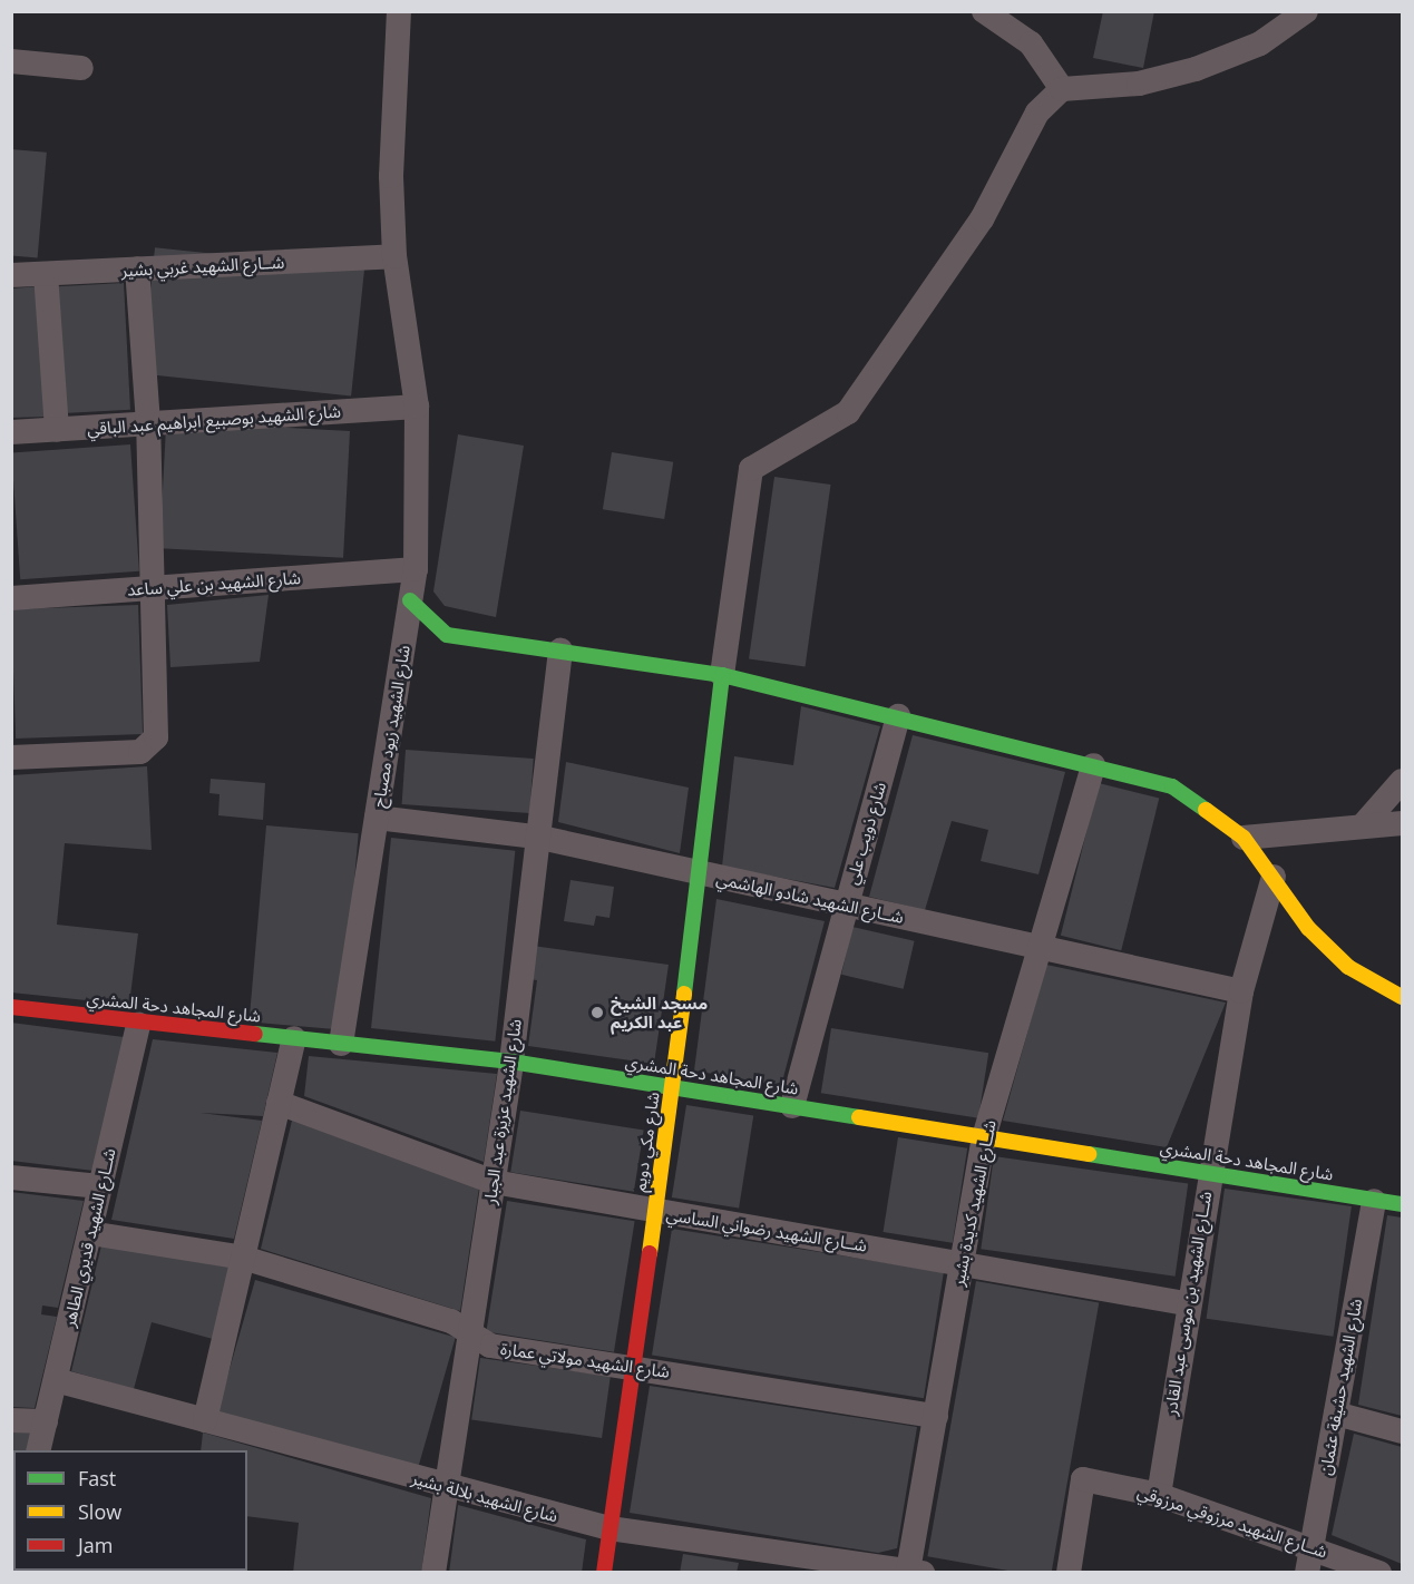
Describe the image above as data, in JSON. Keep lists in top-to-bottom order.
{
  "streets": {
    "street": [
      "شــارع الشهيد غربي بشير",
      "شارع الشهيد بوصبيع ابراهيم عبد الباقي",
      "شارع الشهيد بن علي ساعد",
      "شارع الشهيد زيود مصباح",
      "شارع ذويب علي",
      "شــارع الشهيد شادو الهاشمي",
      "شارع المجاهد دحة المشري",
      "شارع الشهيد عزيزة عبد الجبار",
      "شارع مكي دويم",
      "شــارع الشهيد كديدة بشير",
      "شــارع الشهيد رضواني الساسي",
      "شــارع الشهيد قديري الطاهر",
      "شــارع الشهيد بن موسى عبد القادر",
      "شارع الشهيد مولاتي عمارة",
      "شارع الشهيد حشيفة عثمان",
      "شارع الشهيد بلالة بشير",
      "شــارع الشهيد مرزوقي مرزوقي"
    ]
  },
  "crossings": [
    ["شــارع الشهيد غربي بشير", "شارع الشهيد زيود مصباح"],
    ["شارع الشهيد بوصبيع ابراهيم عبد الباقي", "شارع الشهيد زيود مصباح"],
    ["شارع الشهيد بن علي ساعد", "شارع الشهيد زيود مصباح"],
    ["شارع الشهيد زيود مصباح", "شــارع الشهيد شادو الهاشمي"],
    ["شارع الشهيد زيود مصباح", "شارع المجاهد دحة المشري"],
    ["شارع ذويب علي", "شــارع الشهيد شادو الهاشمي"],
    ["شارع ذويب علي", "شارع المجاهد دحة المشري"],
    ["شــارع الشهيد شادو الهاشمي", "شارع الشهيد عزيزة عبد الجبار"],
    ["شــارع الشهيد شادو الهاشمي", "شارع مكي دويم"],
    ["شــارع الشهيد شادو الهاشمي", "شــارع الشهيد كديدة بشير"],
    ["شــارع الشهيد شادو الهاشمي", "شــارع الشهيد بن موسى عبد القادر"],
    ["شارع المجاهد دحة المشري", "شارع الشهيد عزيزة عبد الجبار"],
    ["شارع المجاهد دحة المشري", "شارع مكي دويم"],
    ["شارع المجاهد دحة المشري", "شــارع الشهيد كديدة بشير"],
    ["شارع المجاهد دحة المشري", "شــارع الشهيد قديري الطاهر"],
    ["شارع المجاهد دحة المشري", "شــارع الشهيد بن موسى عبد القادر"],
    ["شارع المجاهد دحة المشري", "شارع الشهيد حشيفة عثمان"],
    ["شارع الشهيد عزيزة عبد الجبار", "شــارع الشهيد رضواني الساسي"],
    ["شارع الشهيد عزيزة عبد الجبار", "شارع الشهيد مولاتي عمارة"],
    ["شارع الشهيد عزيزة عبد الجبار", "شارع الشهيد بلالة بشير"],
    ["شارع مكي دويم", "شــارع الشهيد رضواني الساسي"],
    ["شارع مكي دويم", "شارع الشهيد مولاتي عمارة"],
    ["شارع مكي دويم", "شارع الشهيد بلالة بشير"],
    ["شــارع الشهيد كديدة بشير", "شــارع الشهيد رضواني الساسي"],
    ["شــارع الشهيد كديدة بشير", "شارع الشهيد مولاتي عمارة"],
    ["شــارع الشهيد كديدة بشير", "شارع الشهيد بلالة بشير"],
    ["شــارع الشهيد رضواني الساسي", "شــارع الشهيد بن موسى عبد القادر"],
    ["شــارع الشهيد قديري الطاهر", "شارع الشهيد مولاتي عمارة"],
    ["شــارع الشهيد قديري الطاهر", "شارع الشهيد بلالة بشير"],
    ["شــارع الشهيد بن موسى عبد القادر", "شــارع الشهيد مرزوقي مرزوقي"],
    ["شارع الشهيد حشيفة عثمان", "شــارع الشهيد مرزوقي مرزوقي"]
  ],
  "places": ["مسجد الشيخ عبد الكريم"],
  "legend": ["Fast", "Slow", "Jam"]
}
